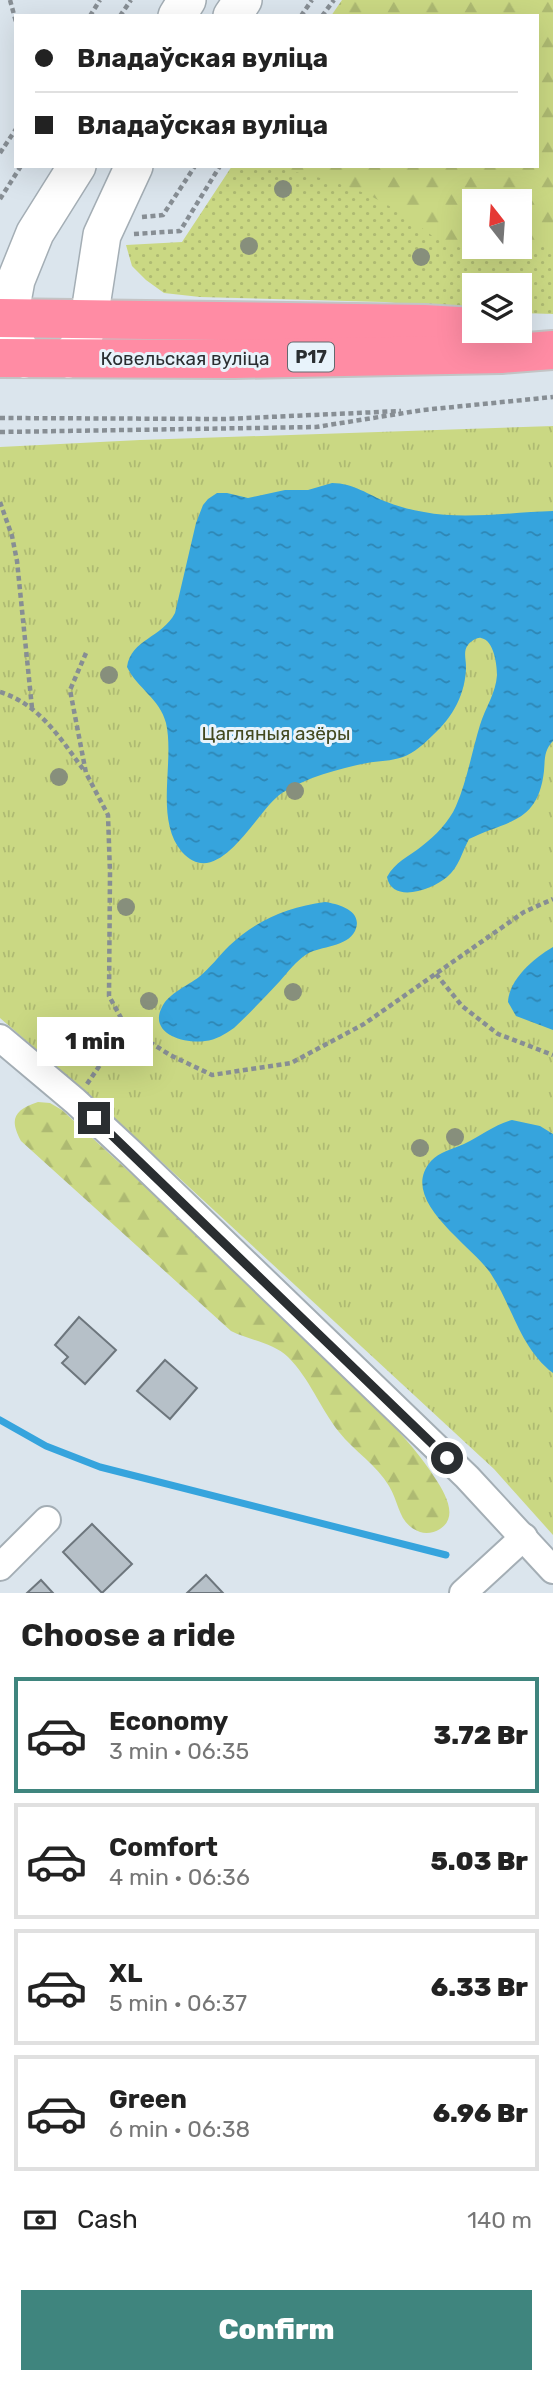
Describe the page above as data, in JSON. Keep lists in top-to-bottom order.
{
  "streets": {
    "highway": ["Р17", "Ковельская вуліца"]
  },
  "crossings": [
    ["Р17", "Ковельская вуліца"]
  ],
  "parks": ["Цагляныя азёры"],
  "north": "top",
  "page": {
    "banner": ["Владаўская вуліца", "Владаўская вуліца"],
    "bubble": "1 min",
    "heading": "Choose a ride",
    "list": [
      {
        "name": "Economy",
        "note": "3 min · 06:35",
        "value": "3.72 Br"
      },
      {
        "name": "Comfort",
        "note": "4 min · 06:36",
        "value": "5.03 Br"
      },
      {
        "name": "XL",
        "note": "5 min · 06:37",
        "value": "6.33 Br"
      },
      {
        "name": "Green",
        "note": "6 min · 06:38",
        "value": "6.96 Br"
      }
    ],
    "pay": ["Cash", "140 m"],
    "buttons": "Confirm"
  }
}
